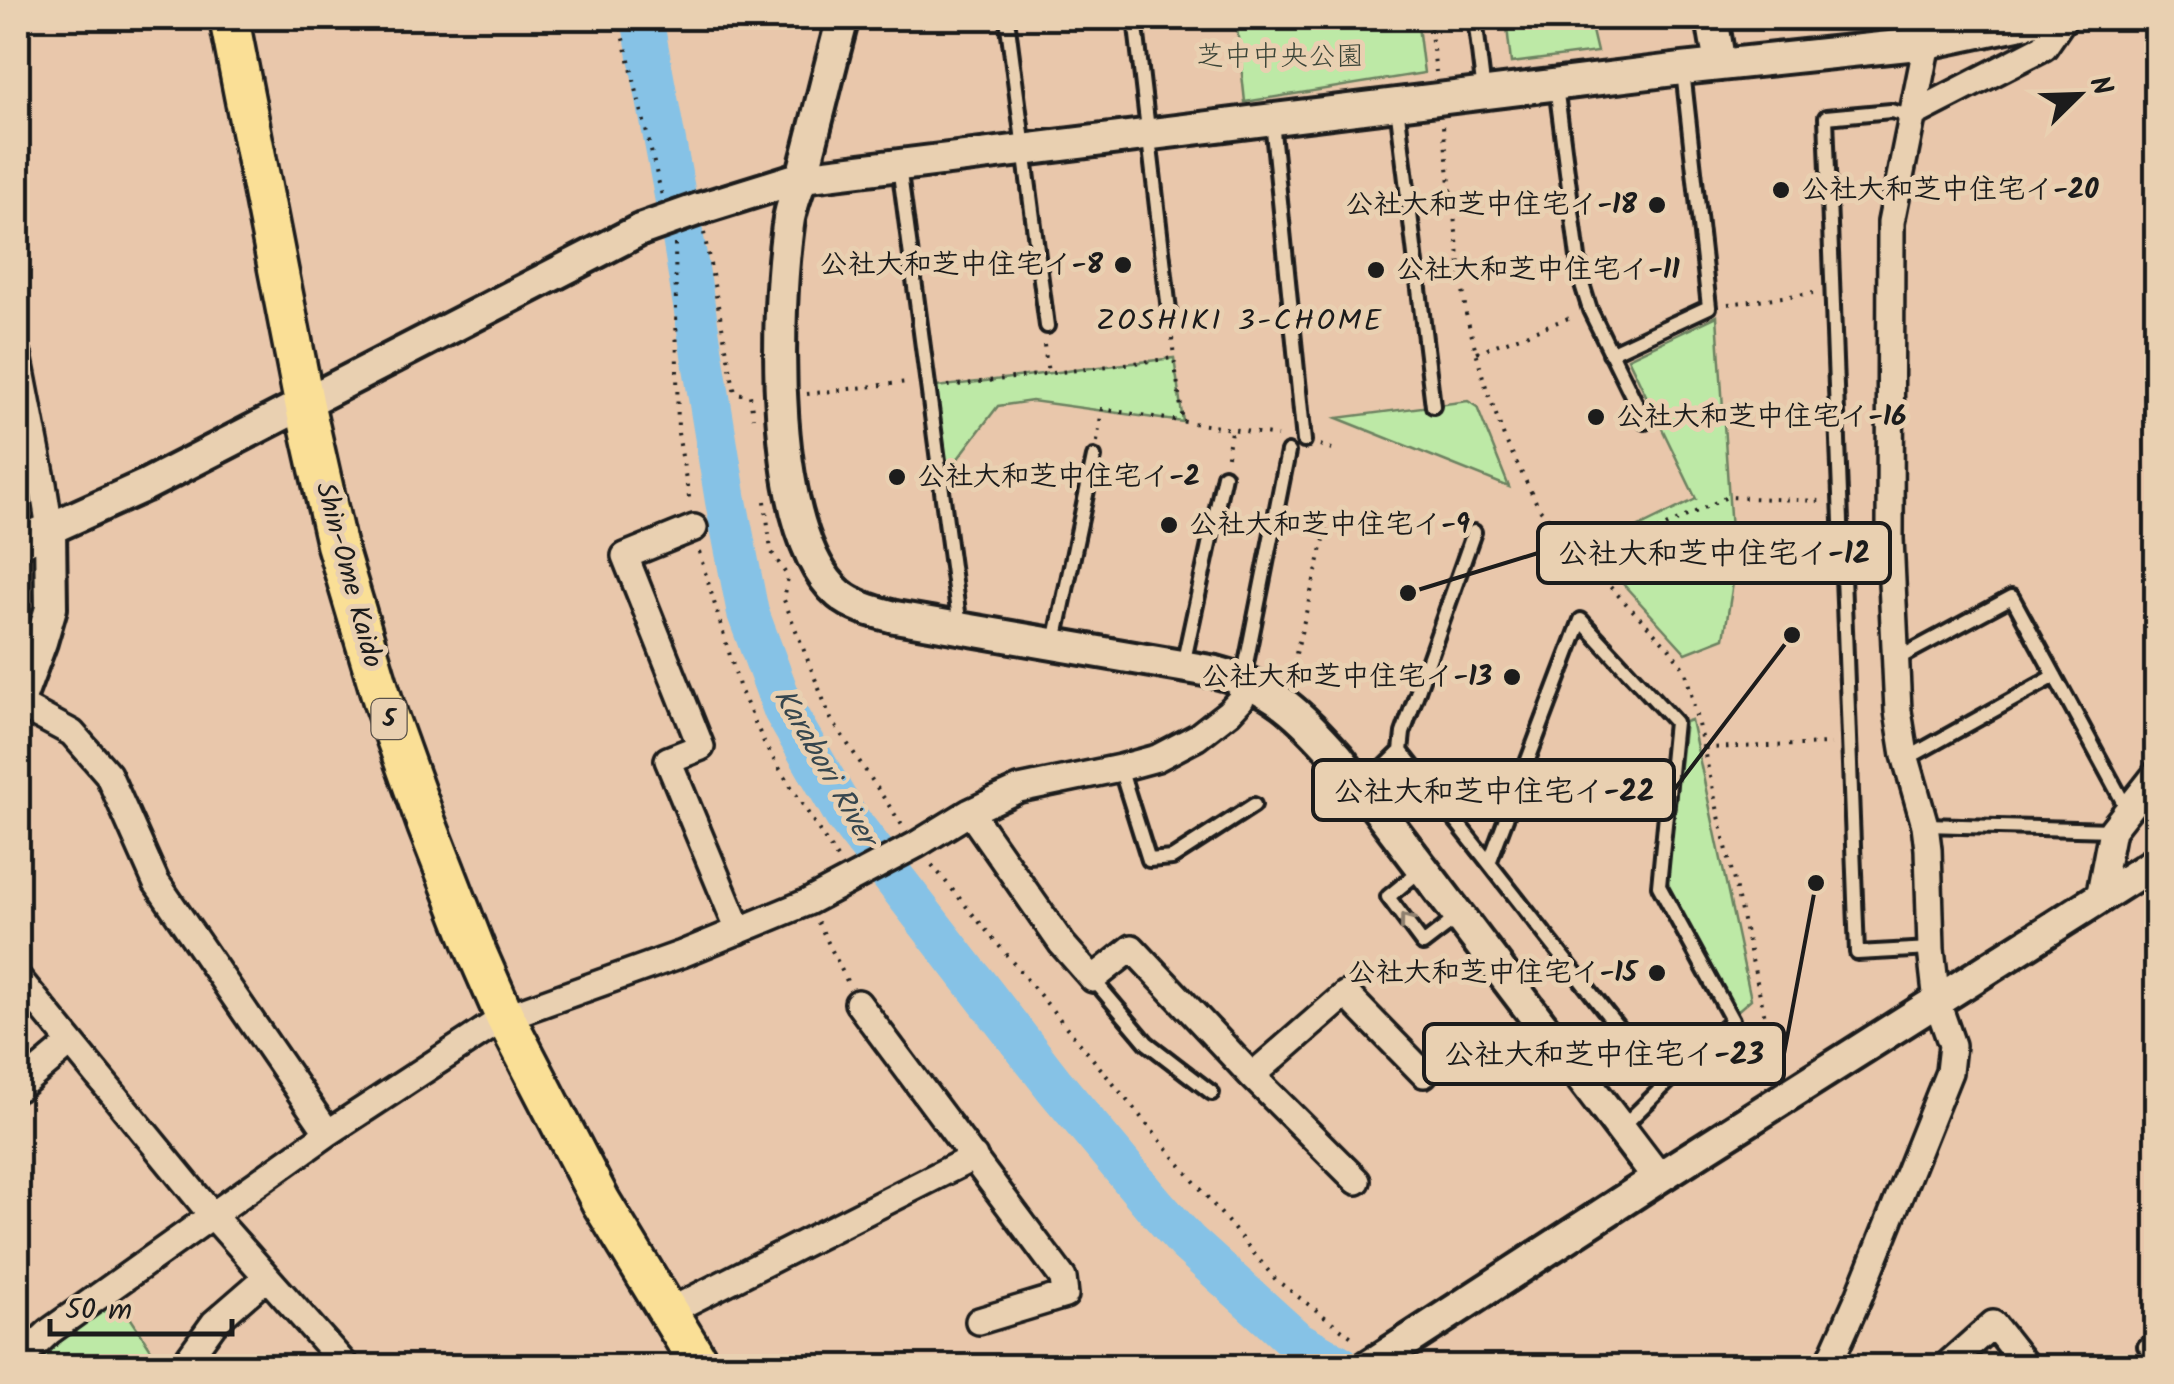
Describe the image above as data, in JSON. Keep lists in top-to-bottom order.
{
  "streets": {
    "main road": ["Shin-Ome Kaido", "5"]
  },
  "districts": ["ZOSHIKI 3-CHOME"],
  "water": ["Karabori River"],
  "parks": ["芝中中央公園"],
  "places": [
    "公社大和芝中住宅イ-20",
    "公社大和芝中住宅イ-18",
    "公社大和芝中住宅イ-8",
    "公社大和芝中住宅イ-11",
    "公社大和芝中住宅イ-16",
    "公社大和芝中住宅イ-2",
    "公社大和芝中住宅イ-9",
    "公社大和芝中住宅イ-12",
    "公社大和芝中住宅イ-22",
    "公社大和芝中住宅イ-13",
    "公社大和芝中住宅イ-23",
    "公社大和芝中住宅イ-15"
  ],
  "scale_bar": "50 m",
  "north": "top right"
}
